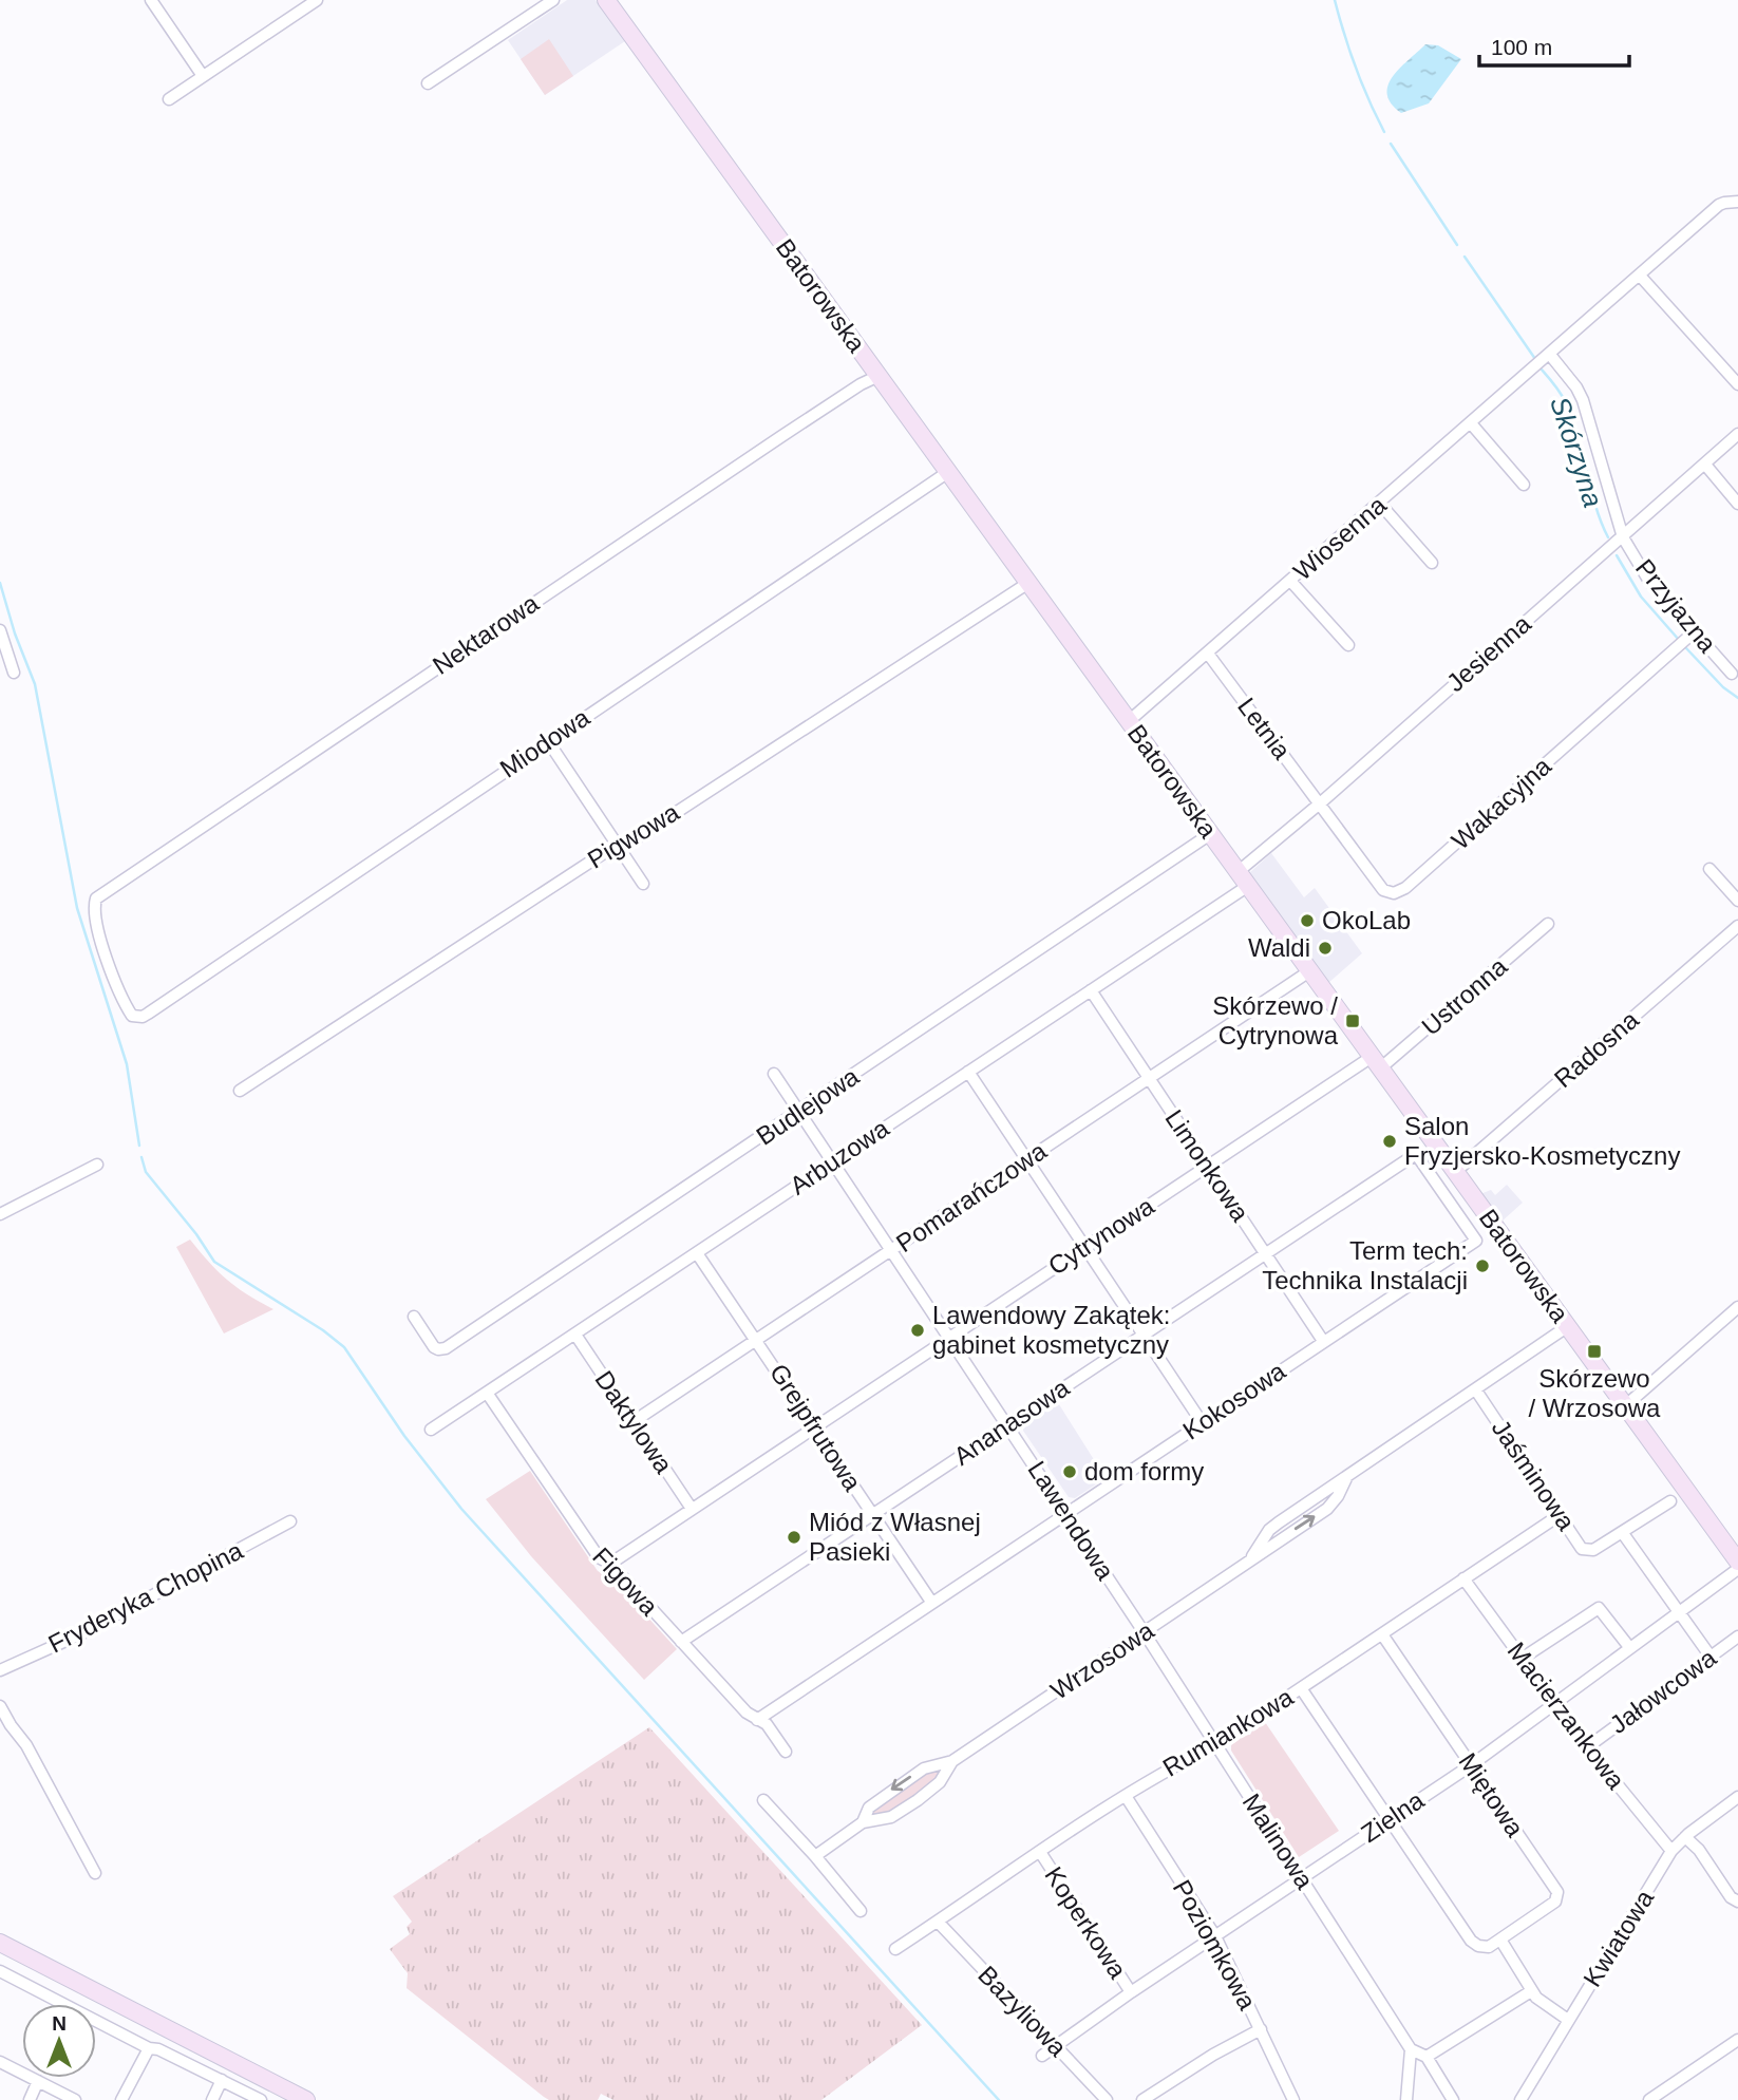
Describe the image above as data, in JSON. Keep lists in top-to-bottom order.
{
  "streets": {
    "street": [
      "Batorowska",
      "Wiosenna",
      "Przyjazna",
      "Nektarowa",
      "Jesienna",
      "Letnia",
      "Miodowa",
      "Wakacyjna",
      "Pigwowa",
      "Ustronna",
      "Radosna",
      "Budlejowa",
      "Arbuzowa",
      "Limonkowa",
      "Pomarańczowa",
      "Cytrynowa",
      "Kokosowa",
      "Daktylowa",
      "Ananasowa",
      "Grejpfrutowa",
      "Jaśminowa",
      "Lawendowa",
      "Figowa",
      "Fryderyka Chopina",
      "Wrzosowa",
      "Jałowcowa",
      "Macierzankowa",
      "Rumiankowa",
      "Miętowa",
      "Zielna",
      "Malinowa",
      "Koperkowa",
      "Kwiatowa",
      "Poziomkowa",
      "Bazyliowa"
    ]
  },
  "crossings": [
    ["Batorowska", "Wiosenna"],
    ["Batorowska", "Nektarowa"],
    ["Batorowska", "Jesienna"],
    ["Batorowska", "Miodowa"],
    ["Batorowska", "Pigwowa"],
    ["Batorowska", "Ustronna"],
    ["Batorowska", "Radosna"],
    ["Batorowska", "Budlejowa"],
    ["Batorowska", "Arbuzowa"],
    ["Batorowska", "Pomarańczowa"],
    ["Batorowska", "Cytrynowa"],
    ["Batorowska", "Wrzosowa"],
    ["Wiosenna", "Letnia"],
    ["Przyjazna", "Jesienna"],
    ["Przyjazna", "Wakacyjna"],
    ["Nektarowa", "Miodowa"],
    ["Jesienna", "Letnia"],
    ["Jesienna", "Wakacyjna"],
    ["Jesienna", "Arbuzowa"],
    ["Letnia", "Wakacyjna"],
    ["Ustronna", "Cytrynowa"],
    ["Budlejowa", "Lawendowa"],
    ["Arbuzowa", "Limonkowa"],
    ["Arbuzowa", "Daktylowa"],
    ["Arbuzowa", "Grejpfrutowa"],
    ["Arbuzowa", "Lawendowa"],
    ["Arbuzowa", "Figowa"],
    ["Limonkowa", "Pomarańczowa"],
    ["Limonkowa", "Cytrynowa"],
    ["Limonkowa", "Kokosowa"],
    ["Limonkowa", "Ananasowa"],
    ["Pomarańczowa", "Daktylowa"],
    ["Pomarańczowa", "Grejpfrutowa"],
    ["Pomarańczowa", "Lawendowa"],
    ["Cytrynowa", "Daktylowa"],
    ["Cytrynowa", "Grejpfrutowa"],
    ["Cytrynowa", "Lawendowa"],
    ["Cytrynowa", "Figowa"],
    ["Kokosowa", "Ananasowa"],
    ["Kokosowa", "Grejpfrutowa"],
    ["Kokosowa", "Lawendowa"],
    ["Kokosowa", "Figowa"],
    ["Ananasowa", "Grejpfrutowa"],
    ["Ananasowa", "Lawendowa"],
    ["Ananasowa", "Figowa"],
    ["Jaśminowa", "Wrzosowa"],
    ["Jaśminowa", "Rumiankowa"],
    ["Lawendowa", "Wrzosowa"],
    ["Lawendowa", "Malinowa"],
    ["Wrzosowa", "Malinowa"],
    ["Jałowcowa", "Macierzankowa"],
    ["Macierzankowa", "Rumiankowa"],
    ["Macierzankowa", "Zielna"],
    ["Macierzankowa", "Kwiatowa"],
    ["Rumiankowa", "Miętowa"],
    ["Rumiankowa", "Malinowa"],
    ["Rumiankowa", "Koperkowa"],
    ["Rumiankowa", "Poziomkowa"],
    ["Rumiankowa", "Bazyliowa"],
    ["Miętowa", "Zielna"],
    ["Zielna", "Malinowa"],
    ["Zielna", "Koperkowa"],
    ["Zielna", "Poziomkowa"],
    ["Zielna", "Bazyliowa"]
  ],
  "water": ["Skórzyna"],
  "places": {
    "other": [
      "OkoLab",
      "Waldi",
      "Salon Fryzjersko-Kosmetyczny",
      "Term tech: Technika Instalacji",
      "Lawendowy Zakątek: gabinet kosmetyczny",
      "dom formy",
      "Miód z Własnej Pasieki"
    ],
    "transit": ["Skórzewo / Cytrynowa", "Skórzewo / Wrzosowa"]
  },
  "scale_bar": "100 m",
  "north": "top"
}
